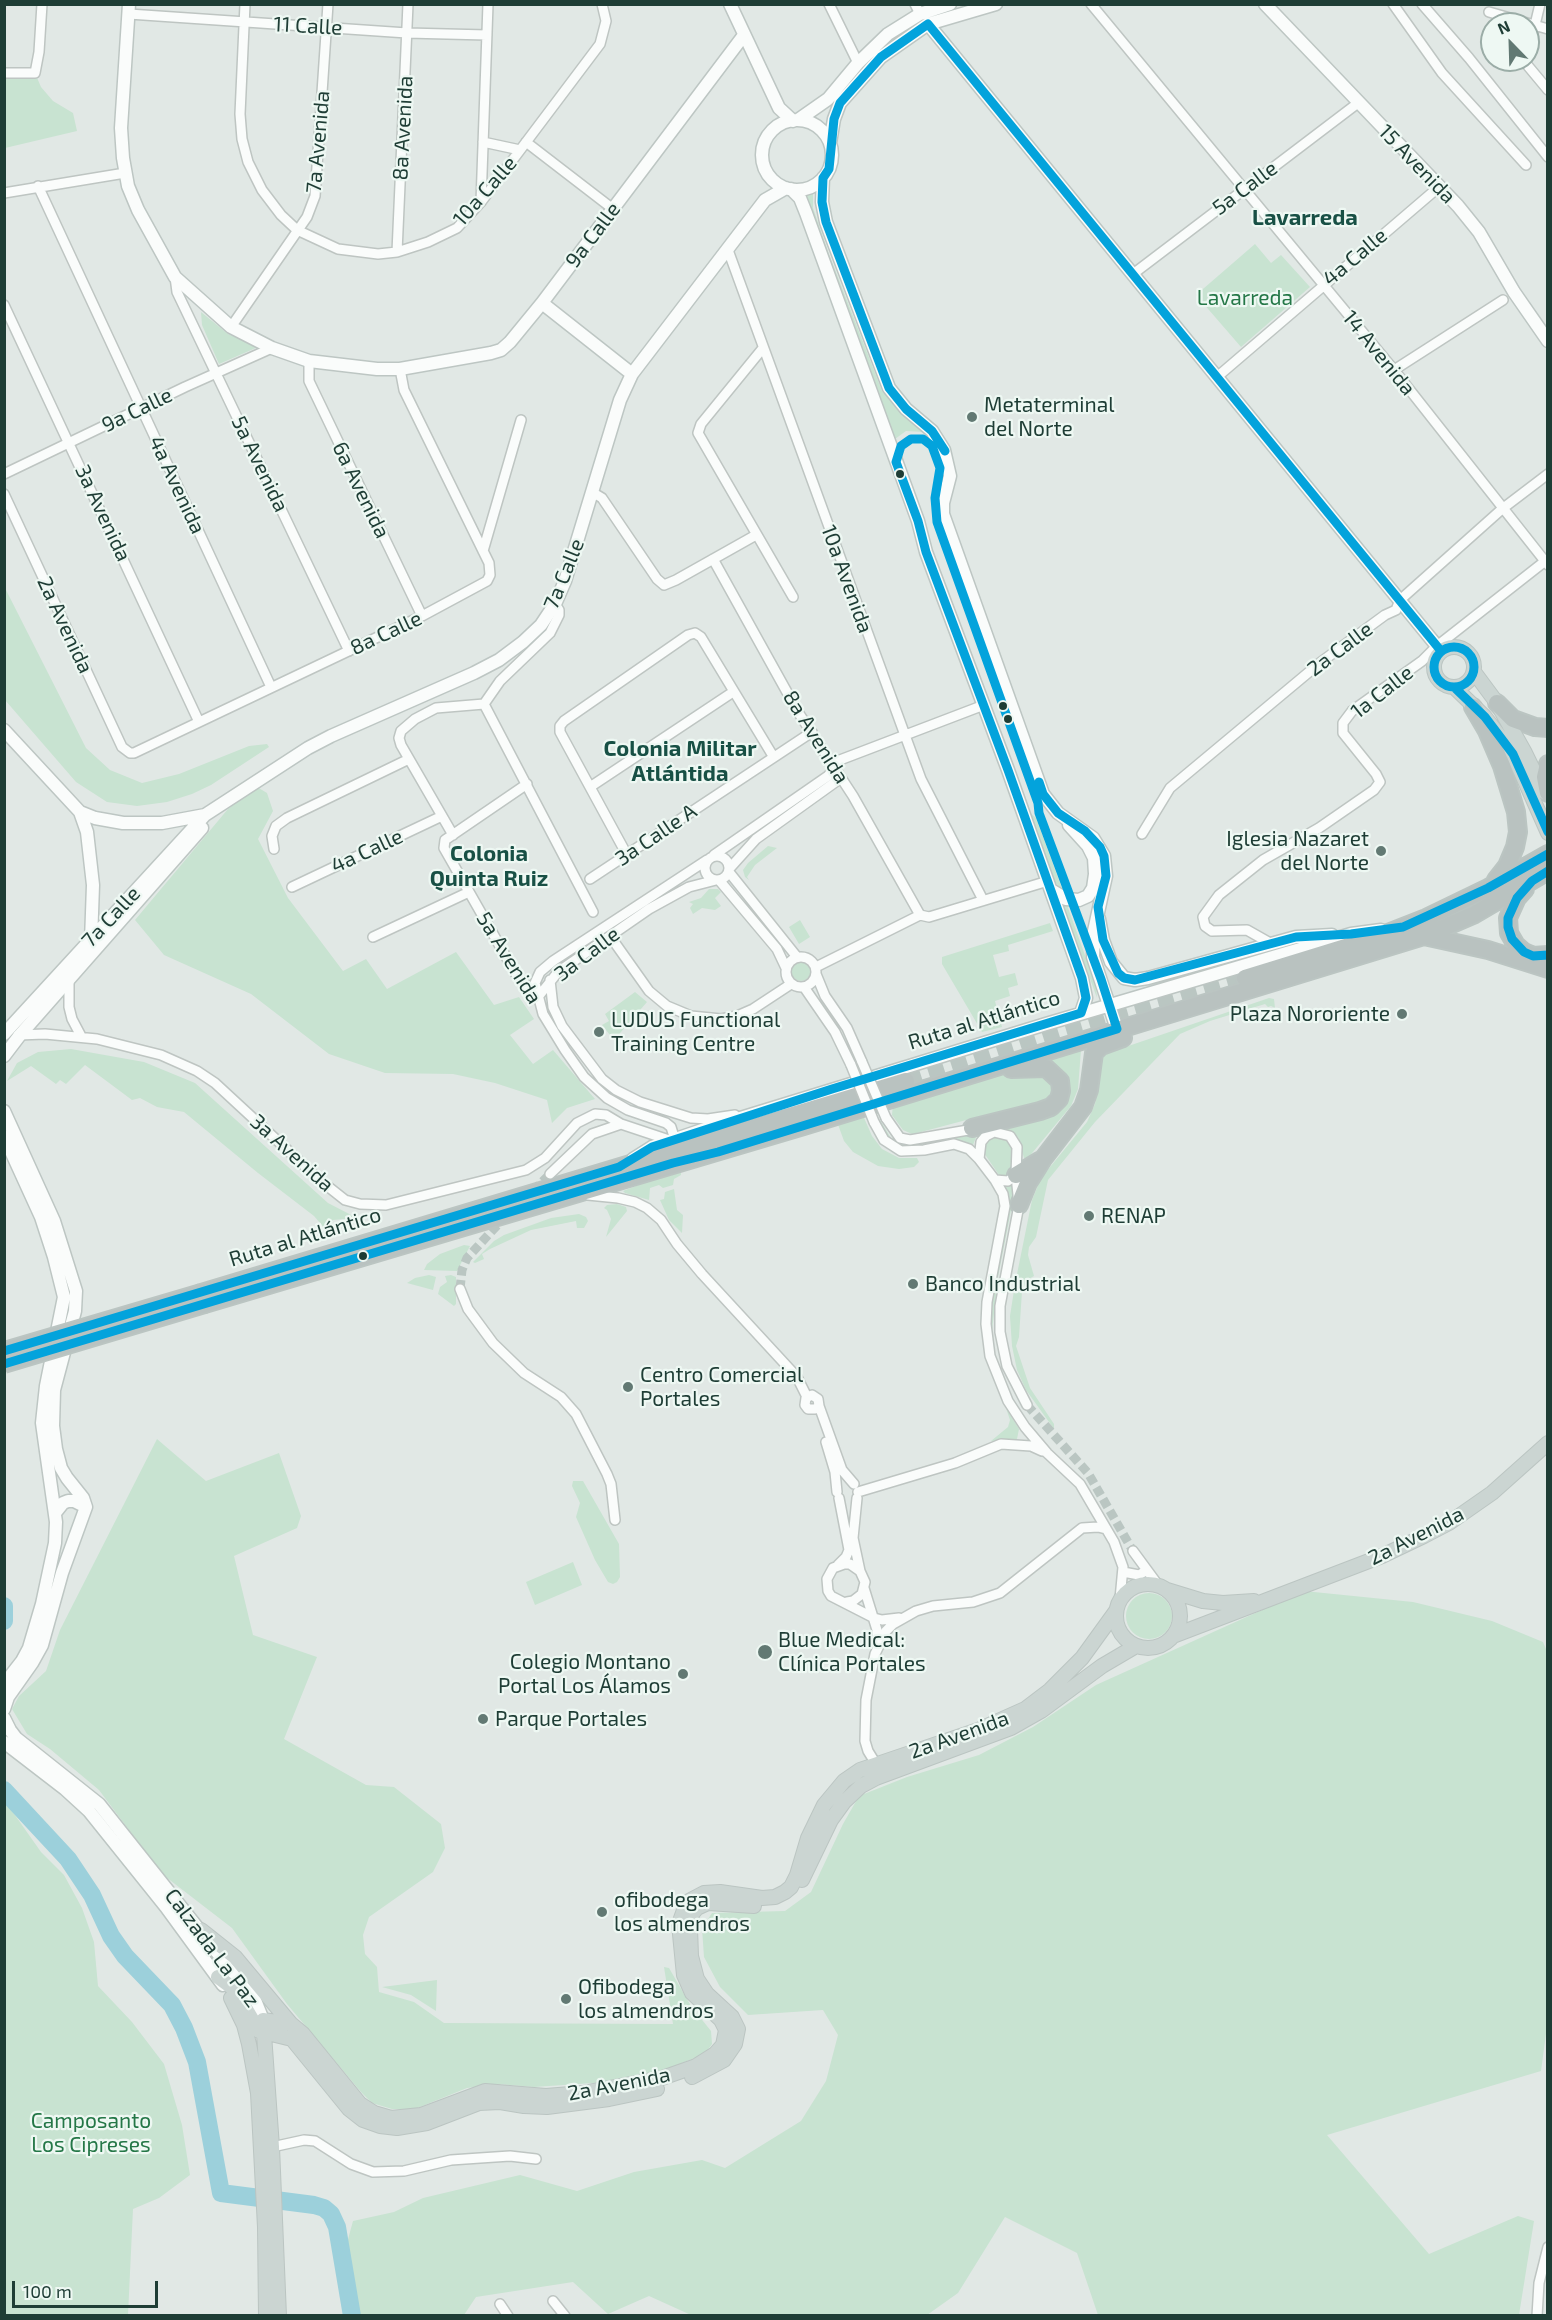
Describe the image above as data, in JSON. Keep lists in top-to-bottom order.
{
  "streets": {
    "highway": ["Ruta al Atlántico"],
    "main road": [
      "15 Avenida",
      "9a Calle",
      "7a Calle",
      "2a Avenida",
      "Calzada La Paz"
    ],
    "street": [
      "11 Calle",
      "8a Avenida",
      "7a Avenida",
      "5a Calle",
      "10a Calle",
      "4a Calle",
      "14 Avenida",
      "5a Avenida",
      "4a Avenida",
      "6a Avenida",
      "3a Avenida",
      "10a Avenida",
      "8a Calle",
      "2a Calle",
      "1a Calle",
      "3a Calle A",
      "3a Calle"
    ]
  },
  "crossings": [
    ["11 Calle", "8a Avenida"],
    ["11 Calle", "7a Avenida"],
    ["11 Calle", "10a Calle"],
    ["8a Avenida", "10a Calle"],
    ["8a Avenida", "3a Calle A"],
    ["8a Avenida", "3a Calle"],
    ["7a Avenida", "10a Calle"],
    ["15 Avenida", "5a Calle"],
    ["15 Avenida", "4a Calle"],
    ["5a Calle", "14 Avenida"],
    ["9a Calle", "5a Avenida"],
    ["9a Calle", "4a Avenida"],
    ["9a Calle", "3a Avenida"],
    ["4a Calle", "14 Avenida"],
    ["14 Avenida", "2a Calle"],
    ["14 Avenida", "1a Calle"],
    ["5a Avenida", "3a Avenida"],
    ["5a Avenida", "8a Calle"],
    ["5a Avenida", "3a Calle"],
    ["5a Avenida", "Ruta al Atlántico"],
    ["4a Avenida", "8a Calle"],
    ["6a Avenida", "8a Calle"],
    ["3a Avenida", "7a Calle"],
    ["3a Avenida", "8a Calle"],
    ["3a Avenida", "Ruta al Atlántico"],
    ["7a Calle", "10a Avenida"],
    ["2a Avenida", "8a Calle"],
    ["2a Avenida", "Calzada La Paz"]
  ],
  "districts": ["Lavarreda", "Colonia Militar Atlántida", "Colonia Quinta Ruiz"],
  "parks": ["Lavarreda", "Camposanto Los Cipreses"],
  "places": [
    "Metaterminal del Norte",
    "Iglesia Nazaret del Norte",
    "Plaza Nororiente",
    "LUDUS Functional Training Centre",
    "RENAP",
    "Banco Industrial",
    "Centro Comercial Portales",
    "Blue Medical: Clínica Portales",
    "Colegio Montano Portal Los Álamos",
    "Parque Portales",
    "ofibodega los almendros",
    "Ofibodega los almendros"
  ],
  "scale_bar": "100 m",
  "north": "top left"
}
